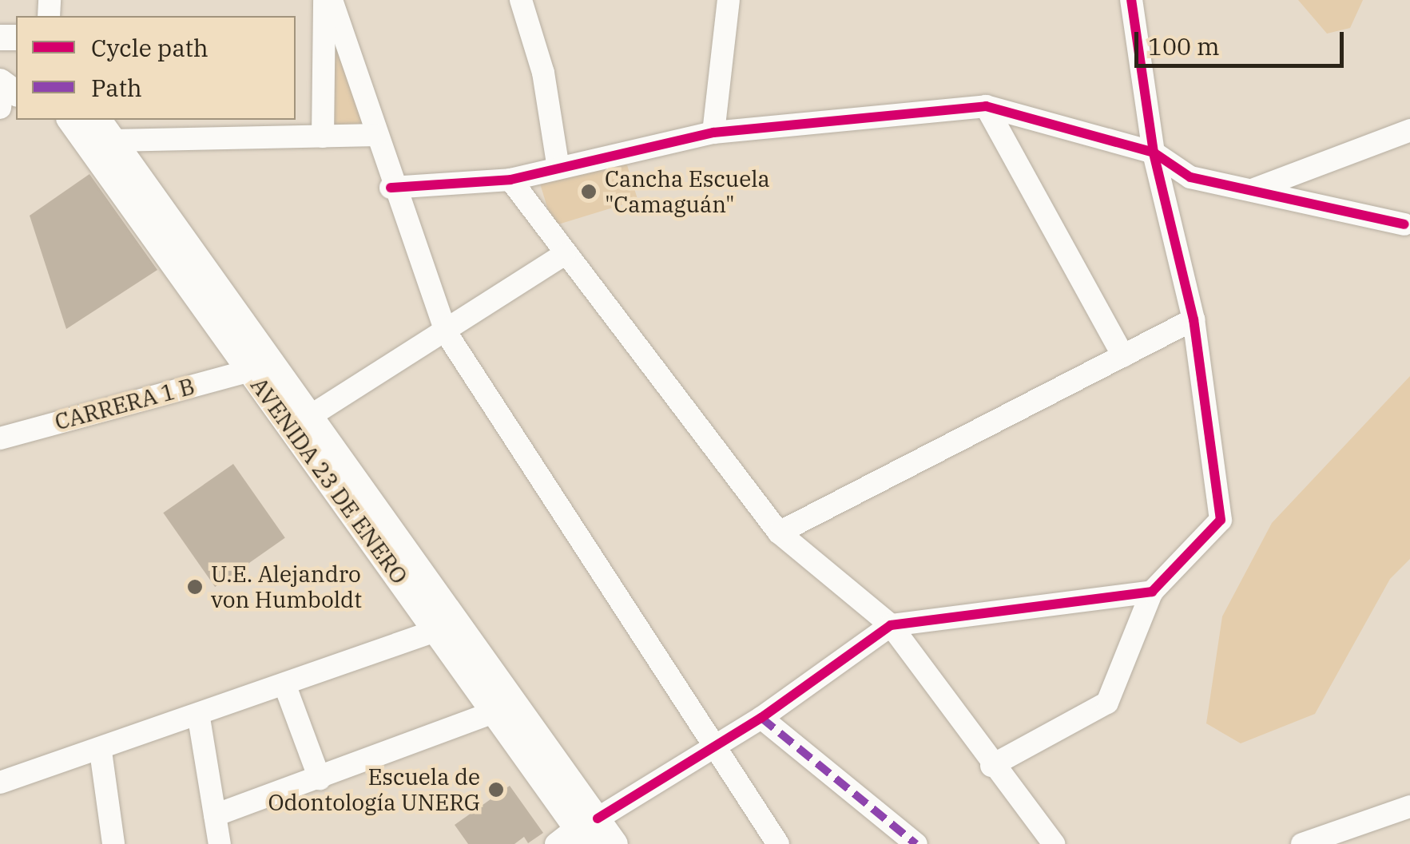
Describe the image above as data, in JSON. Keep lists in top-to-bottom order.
{
  "streets": {
    "main road": ["AVENIDA 23 DE ENERO"],
    "street": ["CARRERA 1 B"]
  },
  "crossings": [
    ["CARRERA 1 B", "AVENIDA 23 DE ENERO"]
  ],
  "places": ["Cancha Escuela \"Camaguán\"", "U.E. Alejandro von Humboldt", "Escuela de Odontología UNERG"],
  "legend": ["Cycle path", "Path"],
  "scale_bar": "100 m"
}
